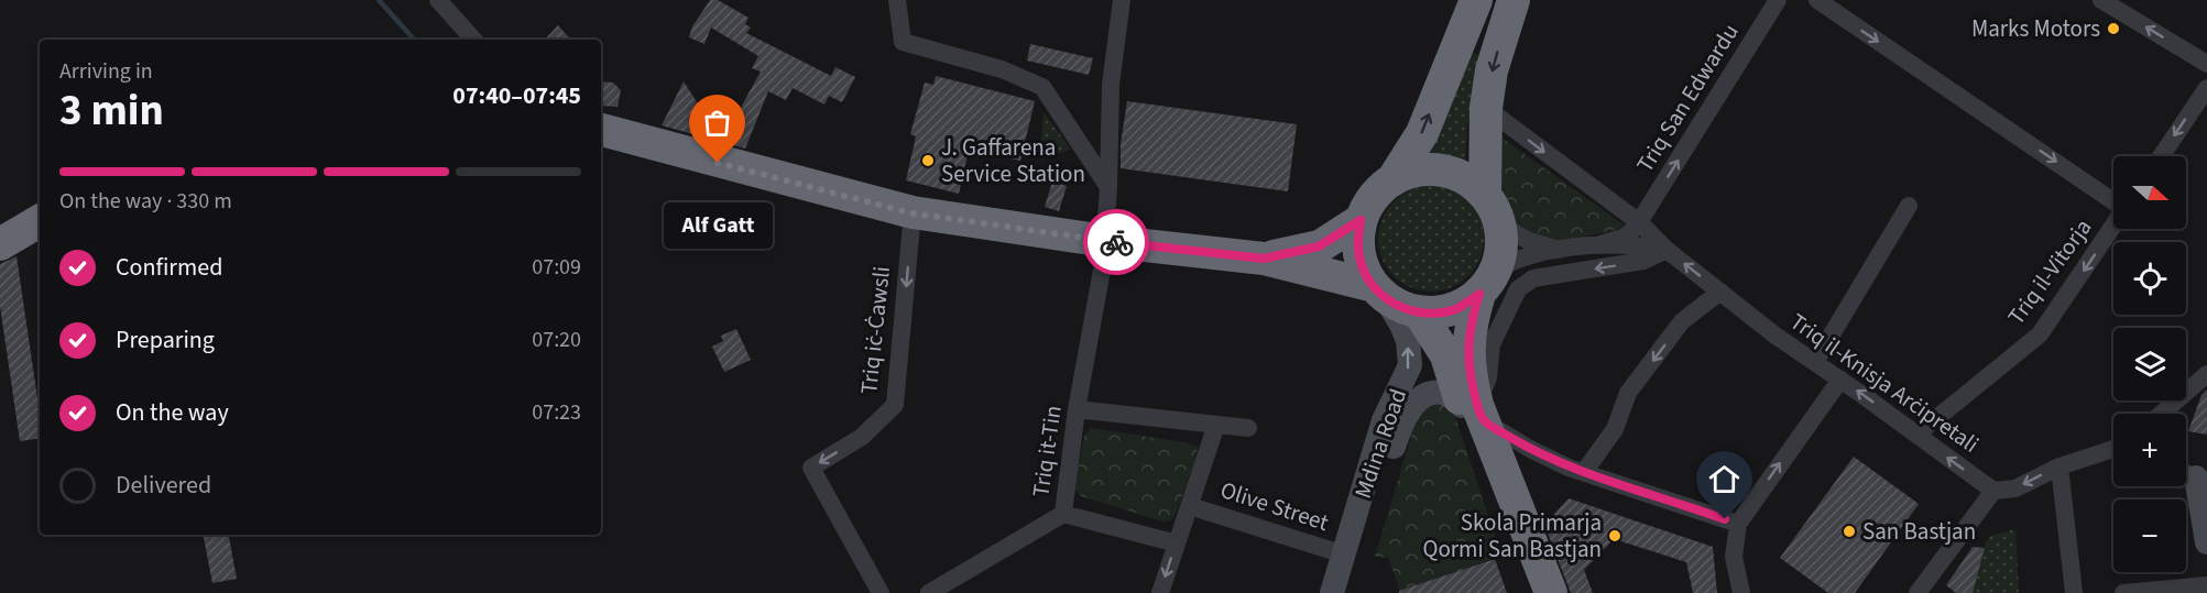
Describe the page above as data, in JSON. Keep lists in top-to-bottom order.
{
  "streets": {
    "main road": ["Mdina Road"],
    "street": [
      "Triq San Edwardu",
      "Triq il-Vitorja",
      "Triq iċ-Ċawsli",
      "Triq il-Knisja Arċipretali",
      "Triq it-Tin",
      "Olive Street"
    ]
  },
  "crossings": [
    ["Triq San Edwardu", "Triq il-Knisja Arċipretali"],
    ["Triq il-Vitorja", "Triq il-Knisja Arċipretali"],
    ["Mdina Road", "Olive Street"]
  ],
  "one_way": ["Triq San Edwardu", "Triq iċ-Ċawsli", "Mdina Road"],
  "places": [
    "Marks Motors",
    "J. Gaffarena Service Station",
    "Alf Gatt",
    "San Bastjan",
    "Skola Primarja Qormi San Bastjan"
  ],
  "north": "right",
  "page": {
    "heading": ["3 min", "Arriving in", "07:40–07:45"],
    "bar": "On the way · 330 m",
    "map_buttons": ["+", "−"],
    "bubble": "Alf Gatt",
    "list": [
      ["Confirmed", "07:09"],
      ["Preparing", "07:20"],
      ["On the way", "07:23"],
      "Delivered"
    ]
  }
}
